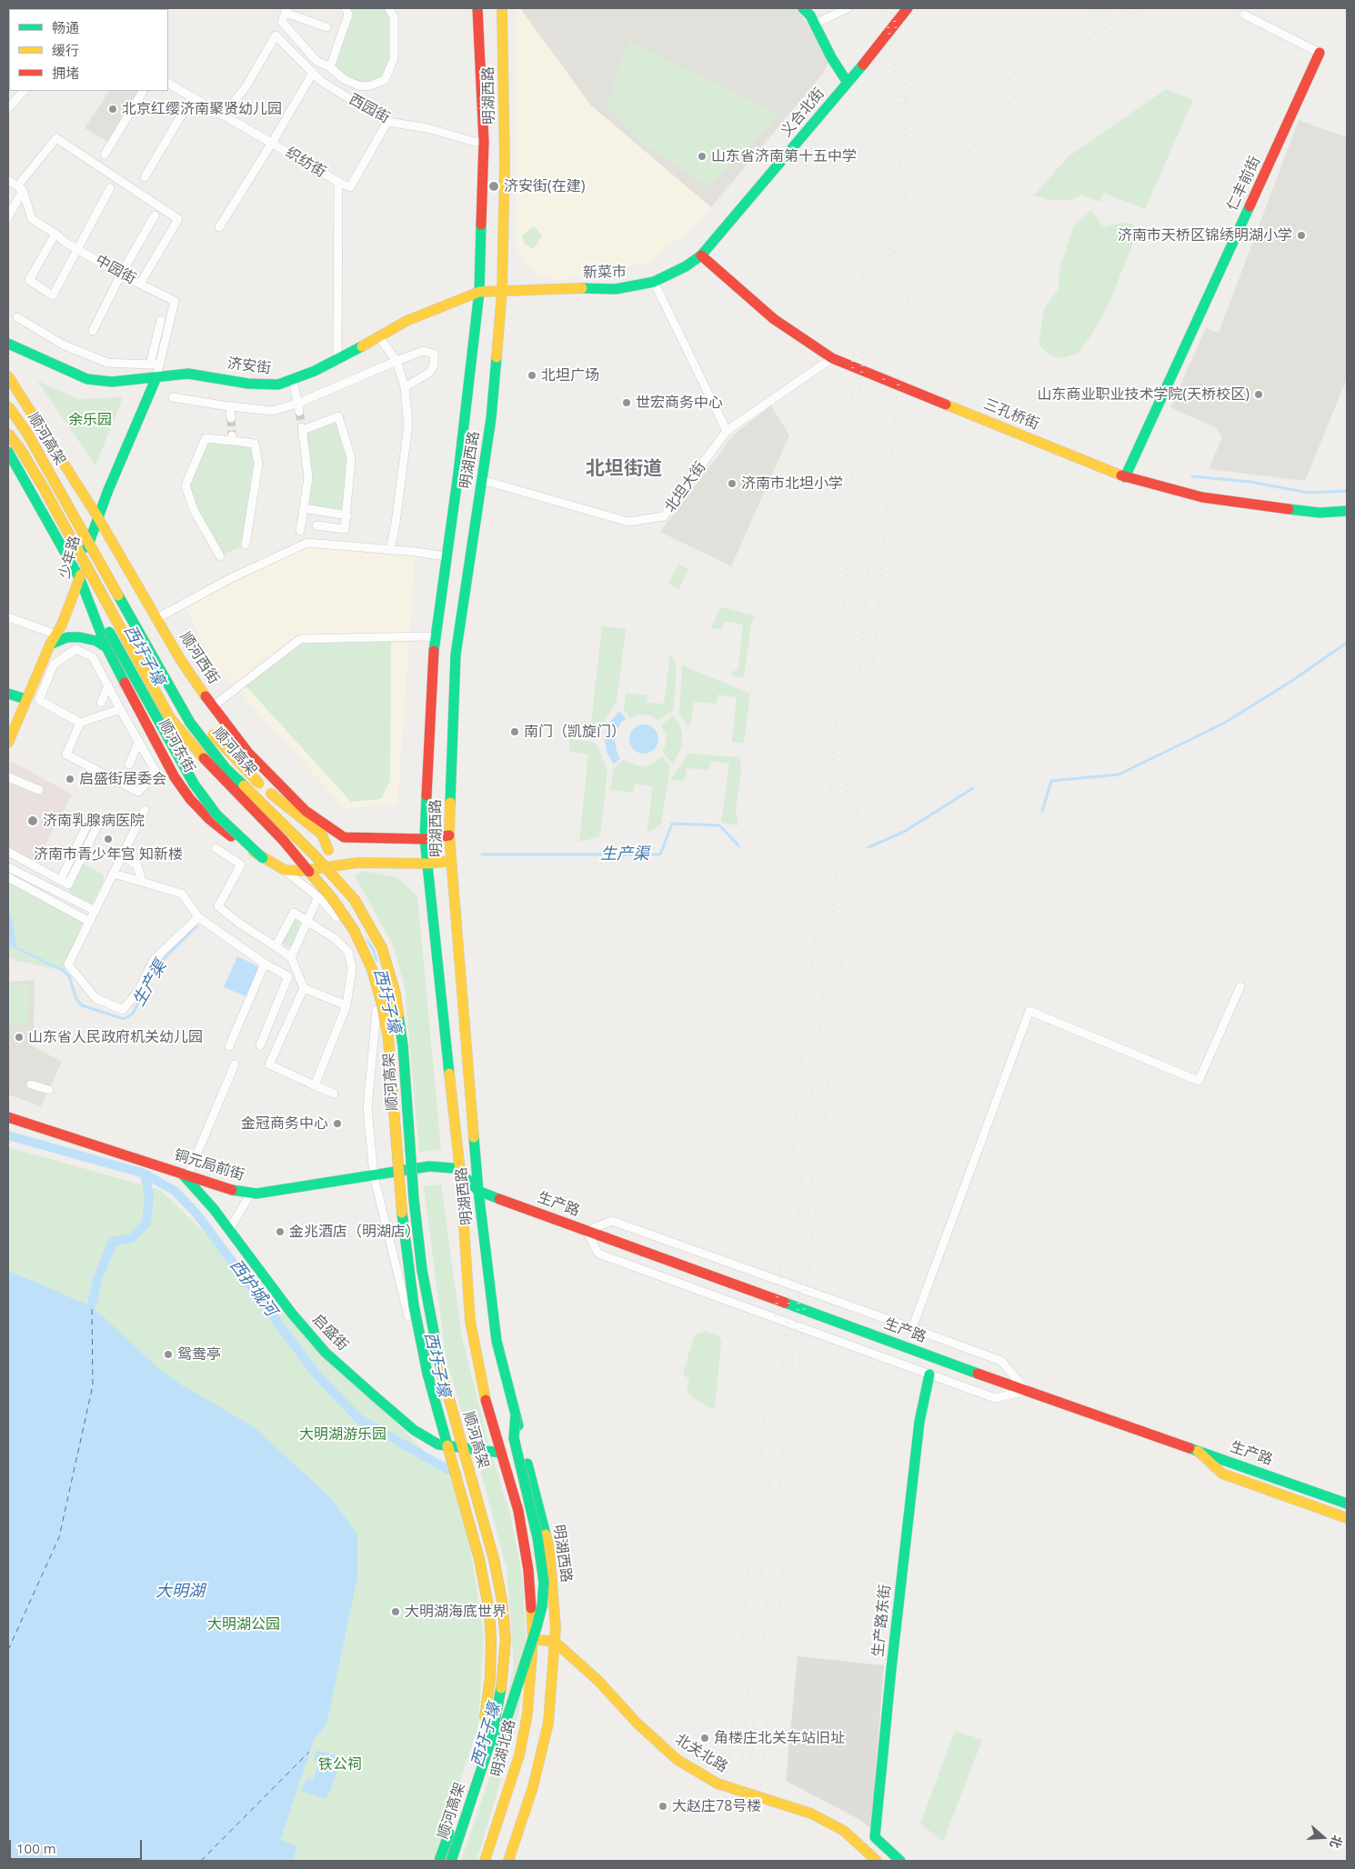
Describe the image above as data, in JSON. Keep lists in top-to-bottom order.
{
  "streets": {
    "main road": [
      "明湖西路",
      "义合北街",
      "仁丰前街",
      "新菜市",
      "济安街",
      "三孔桥街",
      "顺河高架",
      "少年路",
      "顺河西街",
      "顺河东街",
      "铜元局前街",
      "生产路",
      "启盛街",
      "生产路东街",
      "明湖北路",
      "北关北路"
    ],
    "street": [
      "西园街",
      "织纺街",
      "中园街",
      "北坦大街"
    ]
  },
  "crossings": [
    ["明湖西路", "西园街"],
    ["明湖西路", "新菜市"],
    ["明湖西路", "济安街"],
    ["明湖西路", "北坦大街"],
    ["明湖西路", "顺河西街"],
    ["明湖西路", "顺河东街"],
    ["明湖西路", "铜元局前街"],
    ["明湖西路", "生产路"],
    ["明湖西路", "启盛街"],
    ["明湖西路", "明湖北路"],
    ["明湖西路", "北关北路"],
    ["西园街", "织纺街"],
    ["义合北街", "新菜市"],
    ["义合北街", "三孔桥街"],
    ["织纺街", "济安街"],
    ["仁丰前街", "三孔桥街"],
    ["中园街", "济安街"],
    ["中园街", "少年路"],
    ["新菜市", "济安街"],
    ["新菜市", "三孔桥街"],
    ["济安街", "少年路"],
    ["三孔桥街", "北坦大街"],
    ["顺河高架", "少年路"],
    ["少年路", "顺河西街"],
    ["少年路", "顺河东街"],
    ["铜元局前街", "生产路"],
    ["铜元局前街", "启盛街"]
  ],
  "districts": ["北坦街道"],
  "water": [
    "西圩子壕",
    "生产渠",
    "西护城河",
    "大明湖"
  ],
  "parks": [
    "余乐园",
    "大明湖游乐园",
    "大明湖公园",
    "铁公祠"
  ],
  "places": [
    "北京红缨济南聚贤幼儿园",
    "山东省济南第十五中学",
    "济安街(在建)",
    "济南市天桥区锦绣明湖小学",
    "北坦广场",
    "山东商业职业技术学院(天桥校区)",
    "世宏商务中心",
    "济南市北坦小学",
    "南门（凯旋门）",
    "启盛街居委会",
    "济南乳腺病医院",
    "济南市青少年宫 知新楼",
    "山东省人民政府机关幼儿园",
    "金冠商务中心",
    "金兆酒店（明湖店）",
    "鸳鸯亭",
    "大明湖海底世界",
    "角楼庄北关车站旧址",
    "大赵庄78号楼"
  ],
  "legend": ["畅通", "缓行", "拥堵"],
  "scale_bar": "100 m",
  "north": "right"
}
